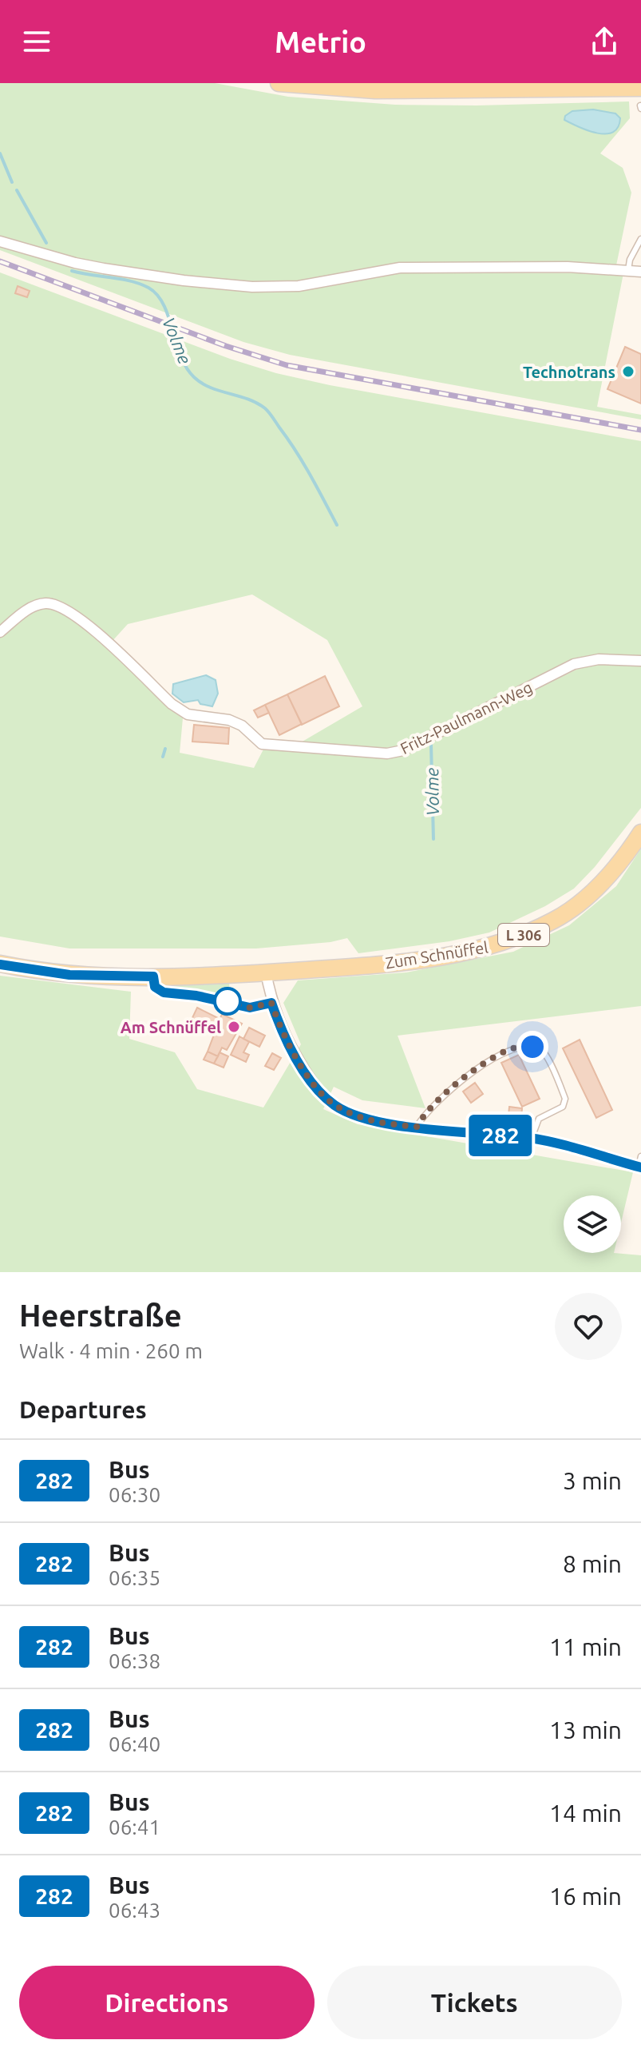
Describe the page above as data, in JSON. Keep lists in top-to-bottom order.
{
  "streets": {
    "main road": ["L 306", "Zum Schnüffel"],
    "street": ["Fritz-Paulmann-Weg"]
  },
  "crossings": [
    ["L 306", "Zum Schnüffel"]
  ],
  "water": ["Volme"],
  "places": ["Technotrans", "Am Schnüffel"],
  "lines": ["bus line 282"],
  "page": {
    "header": "Metrio",
    "on_map": "282",
    "heading": [
      ["Heerstraße", "Walk · 4 min · 260 m"],
      "Departures"
    ],
    "list": [
      {
        "mark": "282",
        "name": "Bus",
        "note": "06:30",
        "value": "3 min"
      },
      {
        "mark": "282",
        "name": "Bus",
        "note": "06:35",
        "value": "8 min"
      },
      {
        "mark": "282",
        "name": "Bus",
        "note": "06:38",
        "value": "11 min"
      },
      {
        "mark": "282",
        "name": "Bus",
        "note": "06:40",
        "value": "13 min"
      },
      {
        "mark": "282",
        "name": "Bus",
        "note": "06:41",
        "value": "14 min"
      },
      {
        "mark": "282",
        "name": "Bus",
        "note": "06:43",
        "value": "16 min"
      }
    ],
    "buttons": ["Directions", "Tickets"]
  }
}
